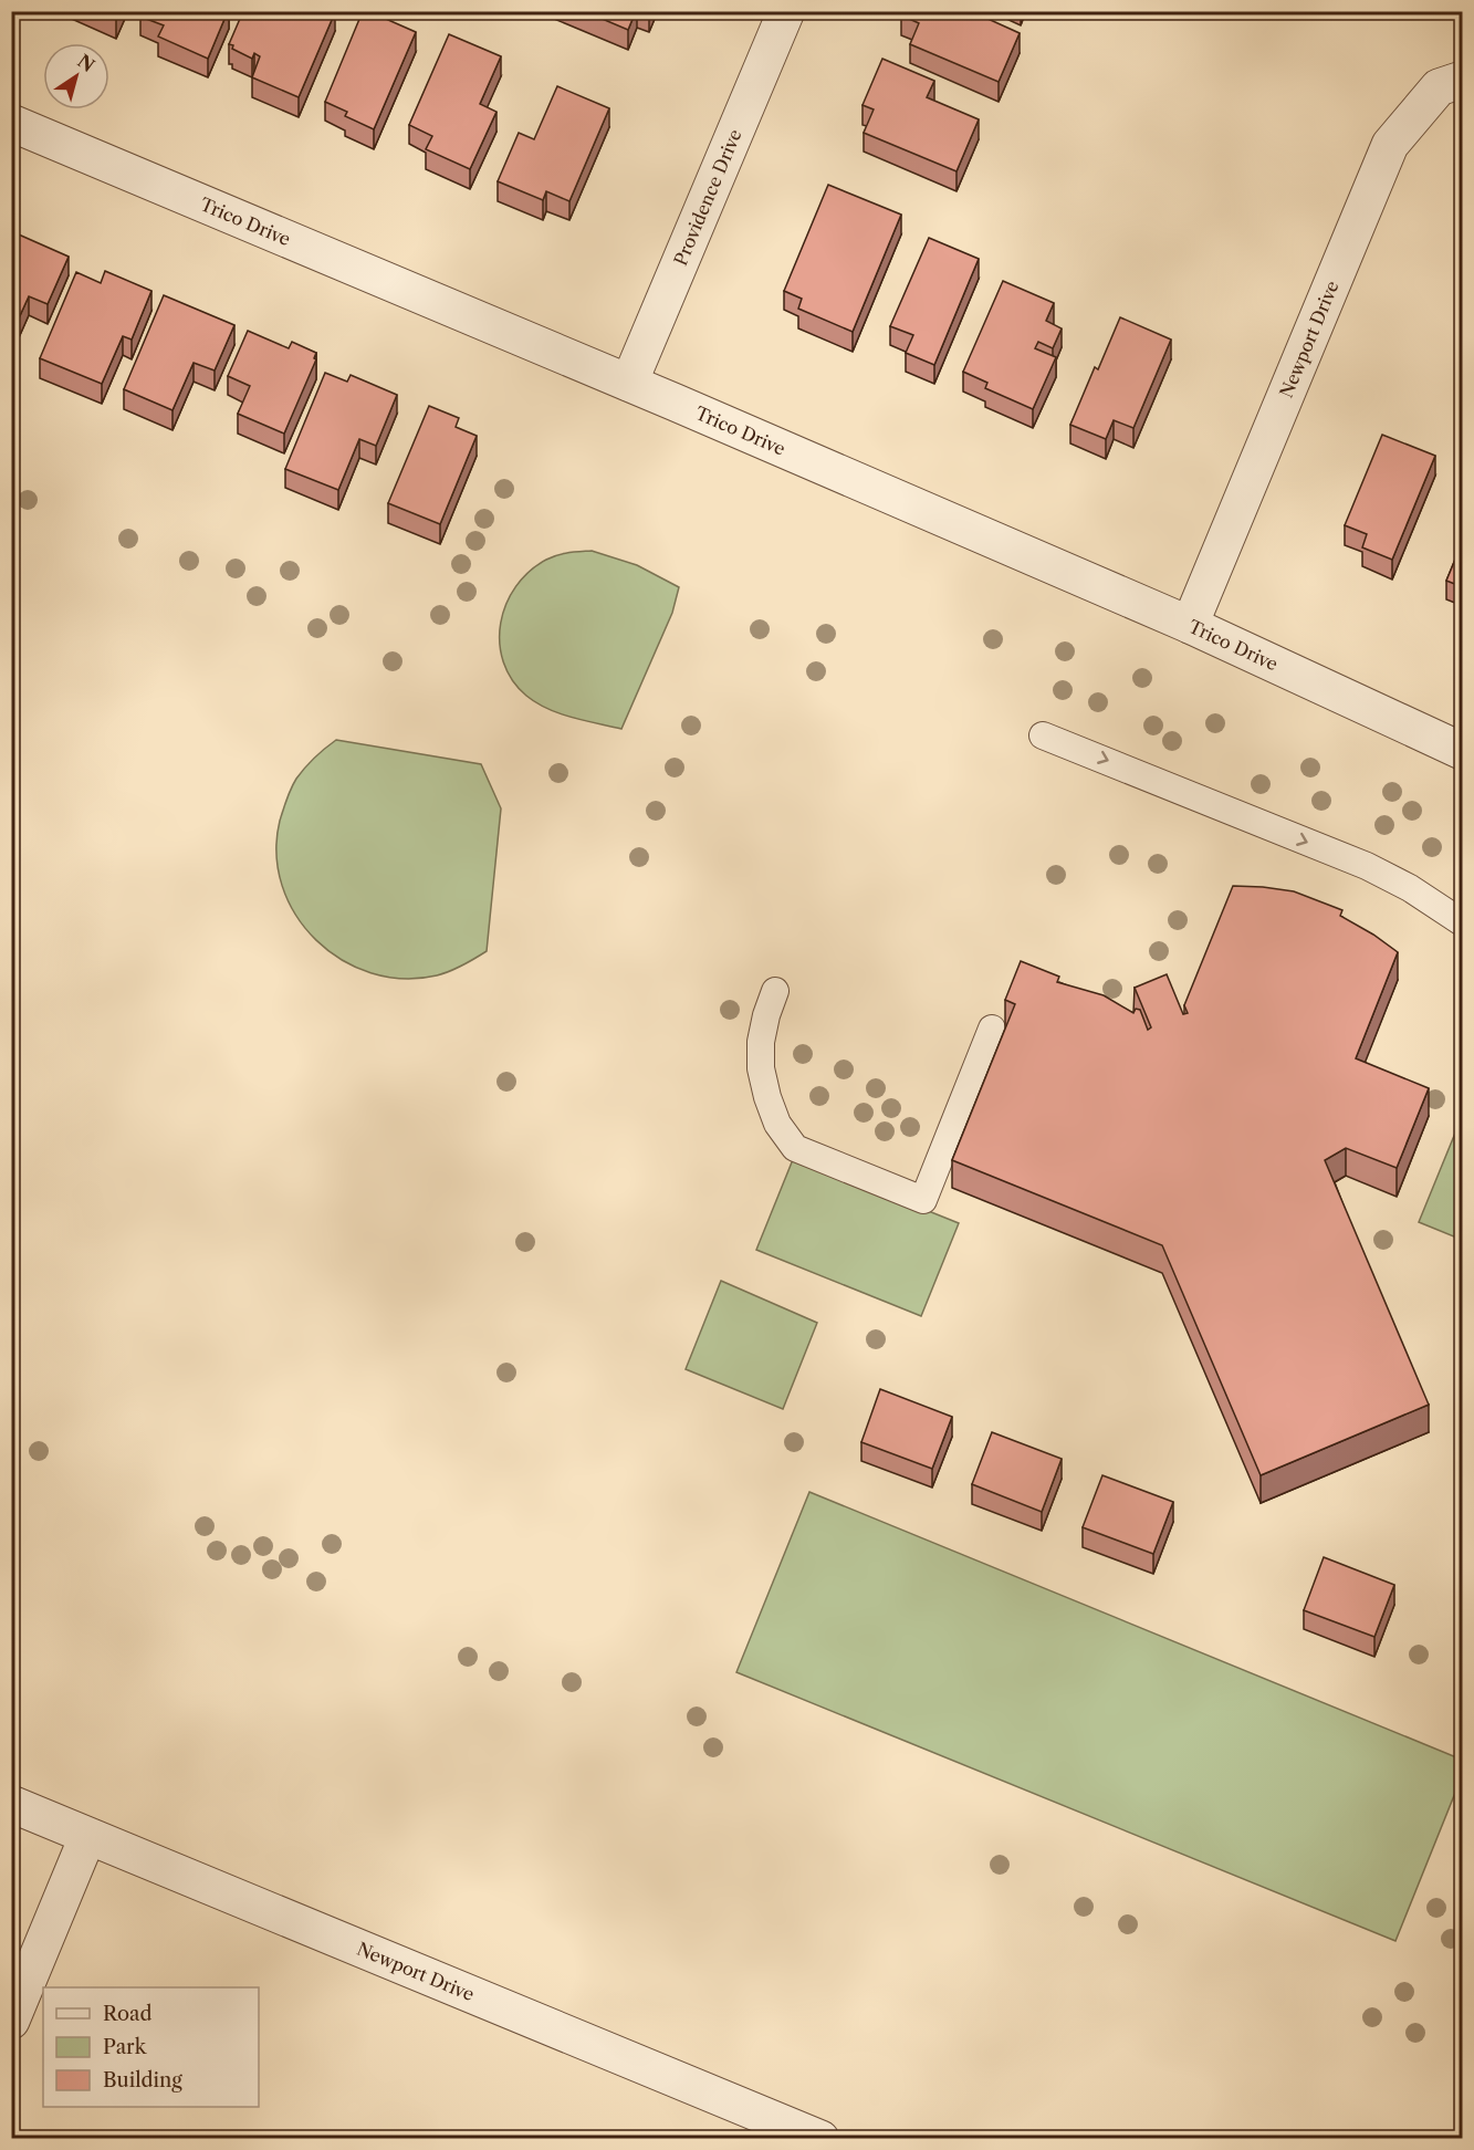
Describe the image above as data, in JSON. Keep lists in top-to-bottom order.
{
  "streets": {
    "street": ["Providence Drive", "Trico Drive", "Newport Drive"]
  },
  "crossings": [
    ["Providence Drive", "Trico Drive"],
    ["Trico Drive", "Newport Drive"]
  ],
  "legend": ["Road", "Park", "Building"],
  "north": "top right"
}
